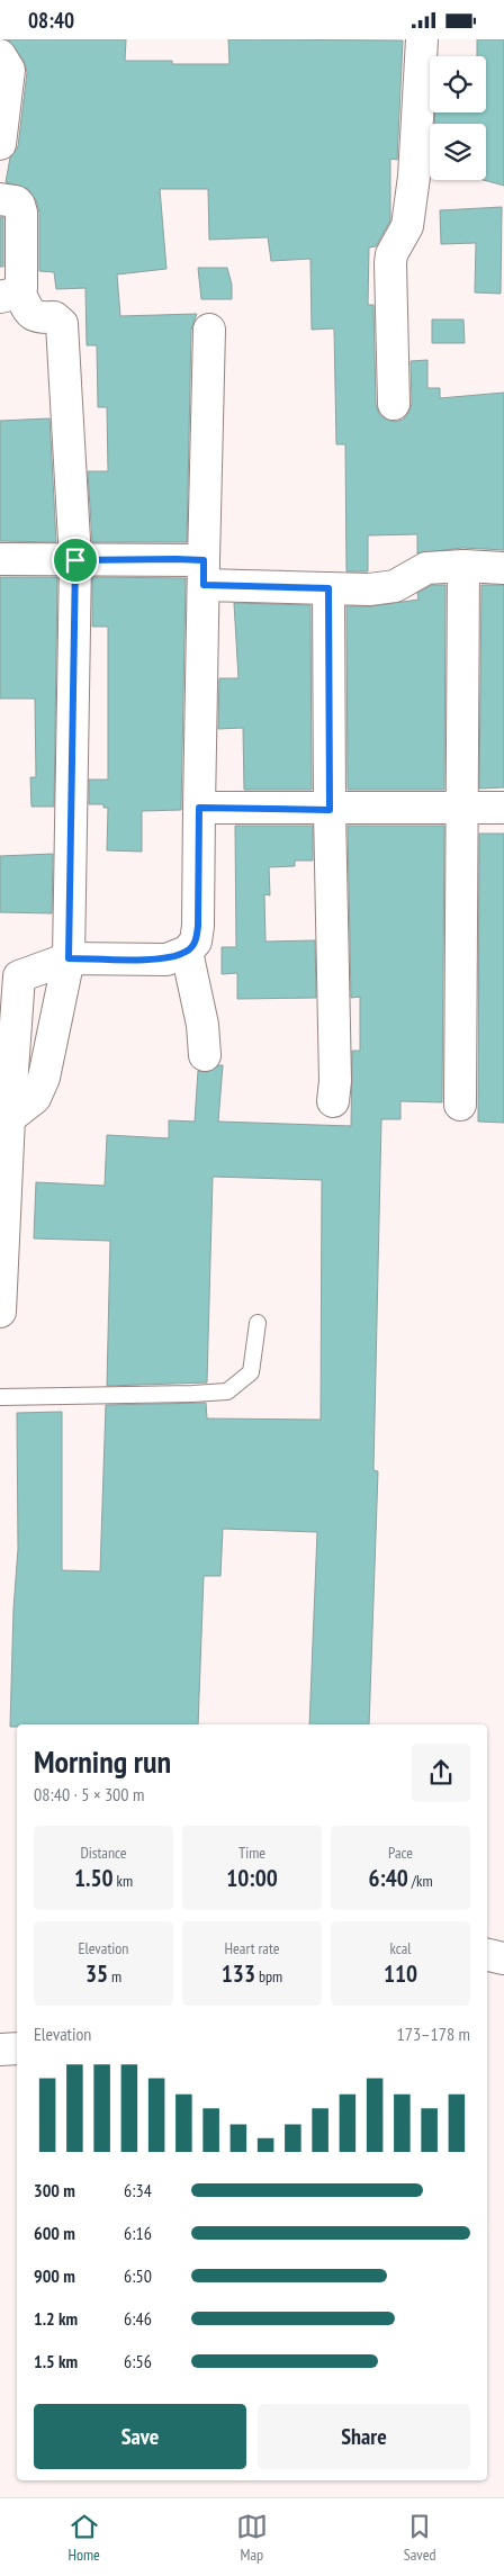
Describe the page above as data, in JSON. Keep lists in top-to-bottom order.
{
  "page": {
    "status": "08:40",
    "heading": ["Morning run", "08:40 · 5 × 300 m"],
    "stats": [
      ["Distance", "1.50 km"],
      ["Time", "10:00"],
      ["Pace", "6:40 /km"],
      ["Elevation", "35 m"],
      ["Heart rate", "133 bpm"],
      ["kcal", "110"]
    ],
    "chart": ["Elevation", "173–178 m"],
    "list": [
      {
        "name": "300 m",
        "note": "6:34"
      },
      {
        "name": "600 m",
        "note": "6:16"
      },
      {
        "name": "900 m",
        "note": "6:50"
      },
      {
        "name": "1.2 km",
        "note": "6:46"
      },
      {
        "name": "1.5 km",
        "note": "6:56"
      }
    ],
    "buttons": ["Save", "Share"],
    "tabs": ["Home", "Map", "Saved"]
  }
}
